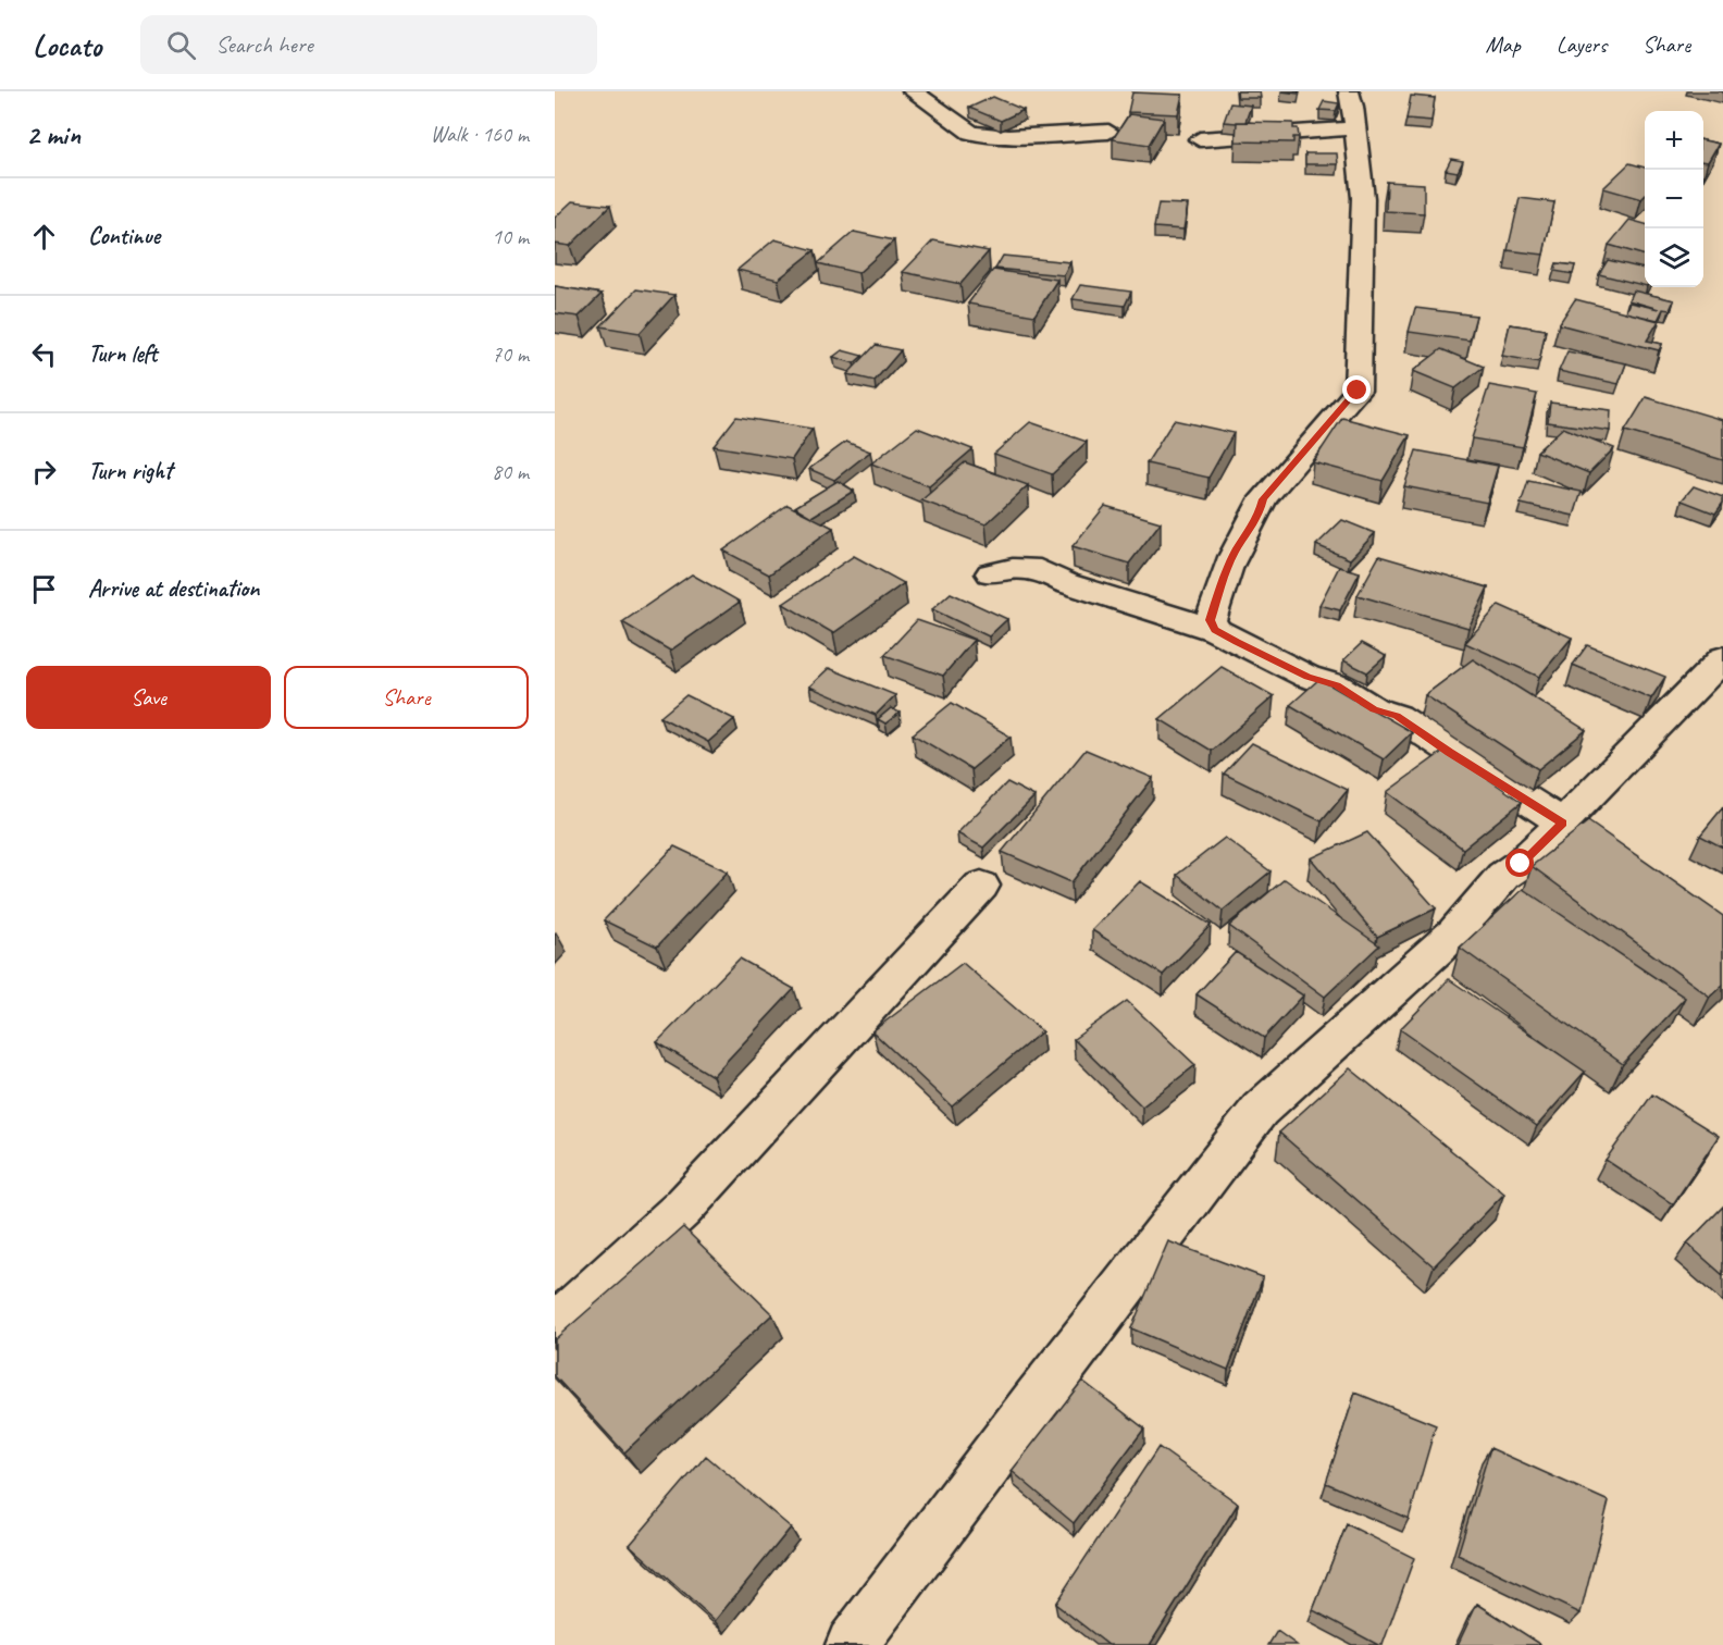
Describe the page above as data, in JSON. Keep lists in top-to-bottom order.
{
  "page": {
    "header": "Locato",
    "search": "Search here",
    "nav": ["Map", "Layers", "Share"],
    "heading": ["2 min", "Walk · 160 m"],
    "map_buttons": ["+", "−"],
    "list": [
      ["Continue", "10 m"],
      ["Turn left", "70 m"],
      ["Turn right", "80 m"],
      "Arrive at destination"
    ],
    "buttons": ["Save", "Share"]
  }
}
